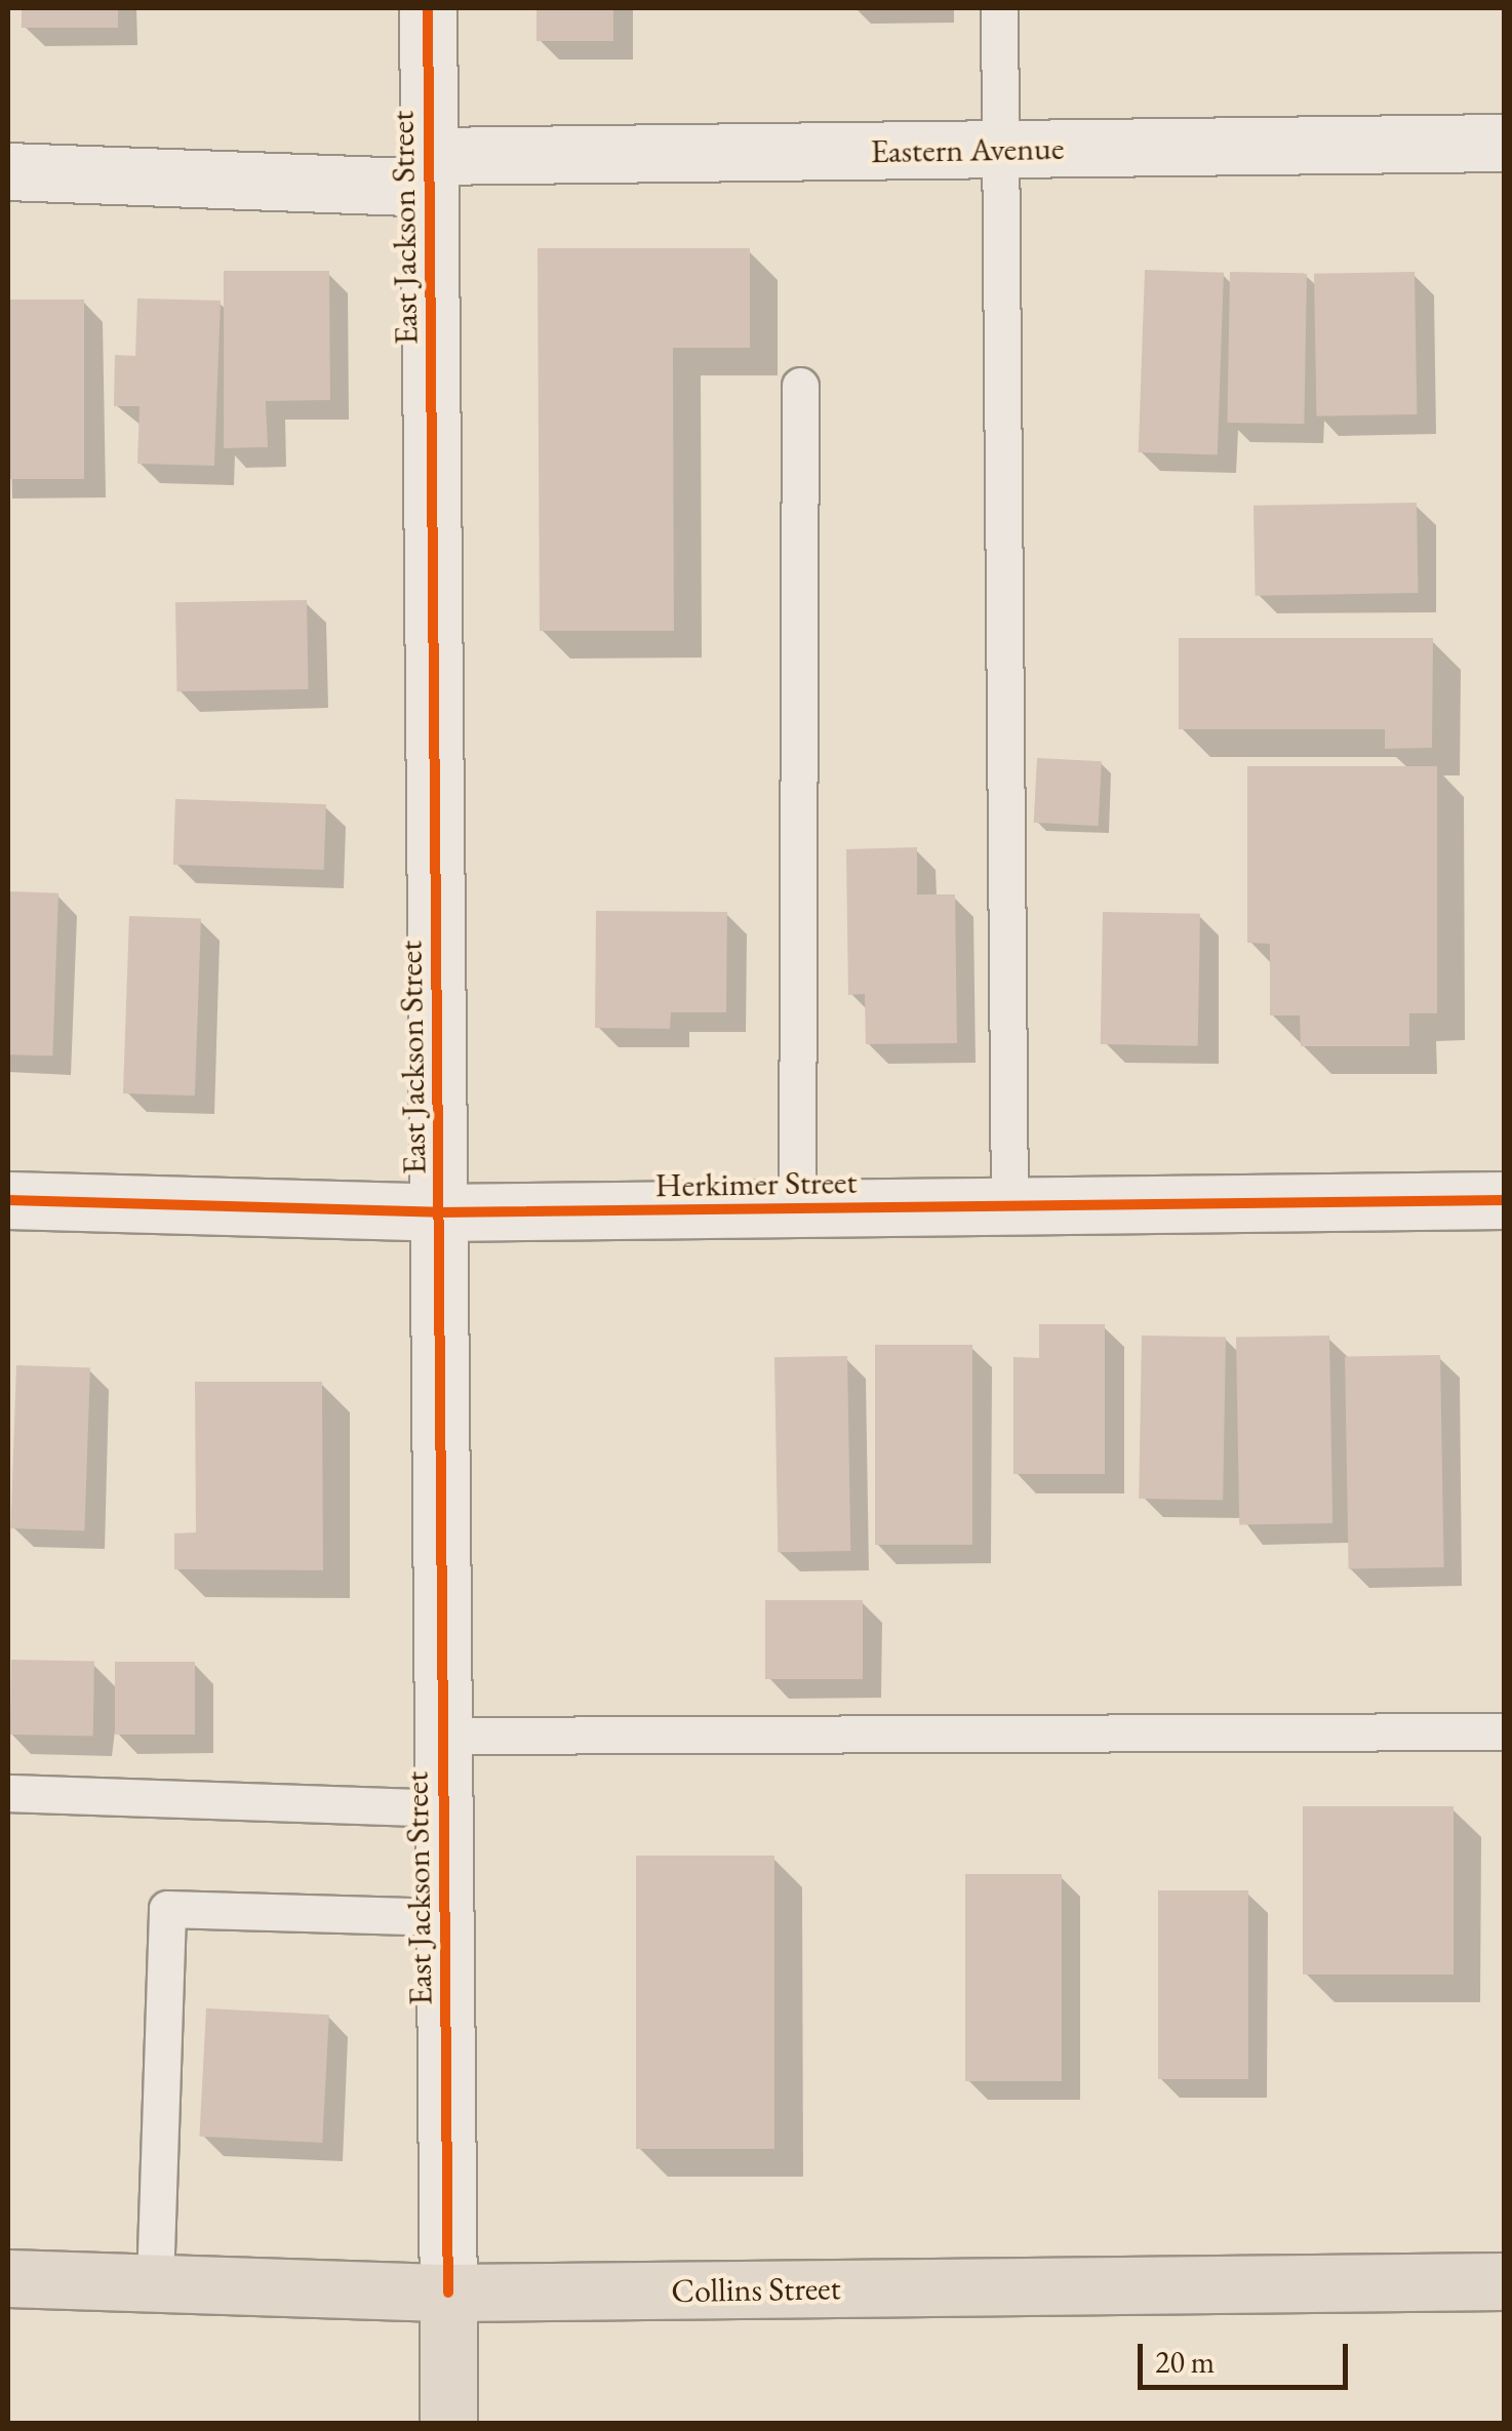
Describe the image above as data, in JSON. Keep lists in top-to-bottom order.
{
  "streets": {
    "main road": ["East Jackson Street", "Collins Street"],
    "street": ["Eastern Avenue", "Herkimer Street"]
  },
  "crossings": [
    ["Eastern Avenue", "East Jackson Street"],
    ["East Jackson Street", "Herkimer Street"],
    ["East Jackson Street", "Collins Street"]
  ],
  "scale_bar": "20 m"
}
